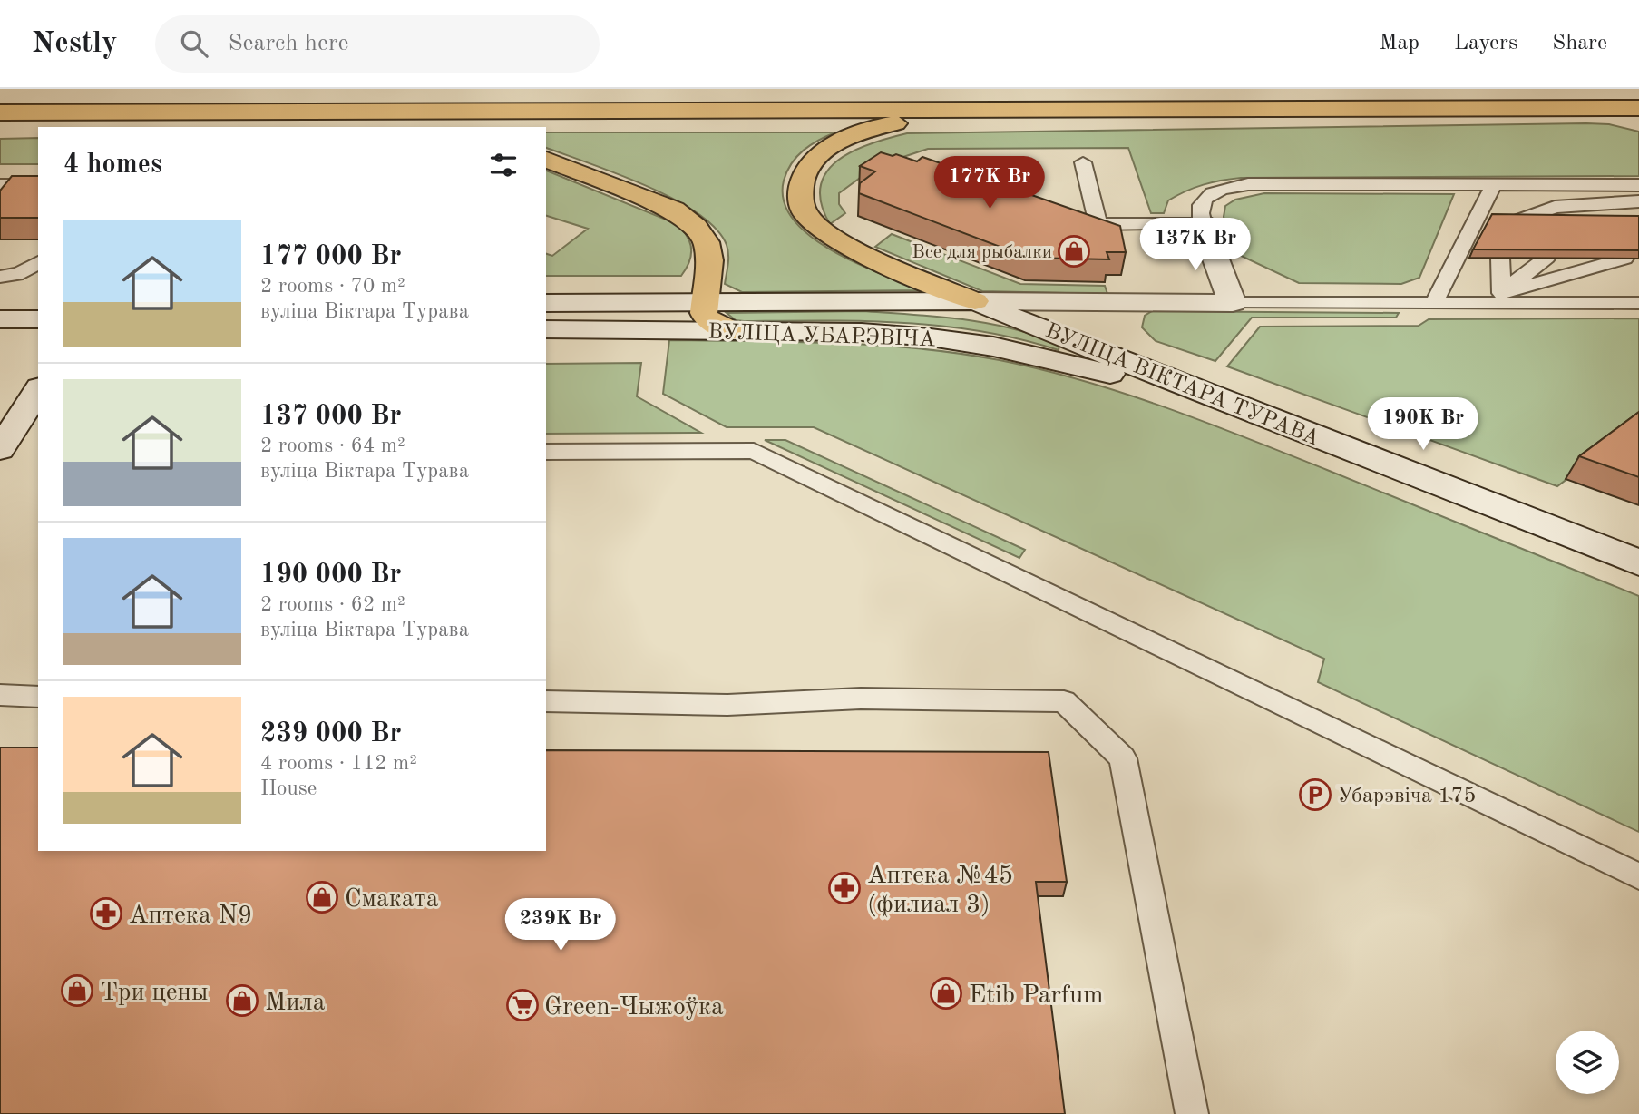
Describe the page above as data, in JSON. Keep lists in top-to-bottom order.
{
  "streets": {
    "main road": ["ВУЛІЦА УБАРЭВІЧА", "ВУЛІЦА ВІКТАРА ТУРАВА"]
  },
  "crossings": [
    ["ВУЛІЦА УБАРЭВІЧА", "ВУЛІЦА ВІКТАРА ТУРАВА"]
  ],
  "places": {
    "shop": [
      "Все для рыбалки",
      "Смаката",
      "Три цены",
      "Etib Parfum",
      "Мила"
    ],
    "parking": ["Убарэвіча 175"],
    "pharmacy": ["Аптека №45 (филиал 3)", "Аптека N9"],
    "supermarket": ["Green-Чыжоўка"]
  },
  "page": {
    "header": "Nestly",
    "search": "Search here",
    "nav": ["Map", "Layers", "Share"],
    "heading": "4 homes",
    "price": [
      "177K Br",
      "137K Br",
      "190K Br",
      "239K Br"
    ],
    "list": [
      {
        "name": "177 000 Br",
        "note": "2 rooms · 70 m² · вуліца Віктара Турава"
      },
      {
        "name": "137 000 Br",
        "note": "2 rooms · 64 m² · вуліца Віктара Турава"
      },
      {
        "name": "190 000 Br",
        "note": "2 rooms · 62 m² · вуліца Віктара Турава"
      },
      {
        "name": "239 000 Br",
        "note": "4 rooms · 112 m² · House"
      }
    ]
  }
}
